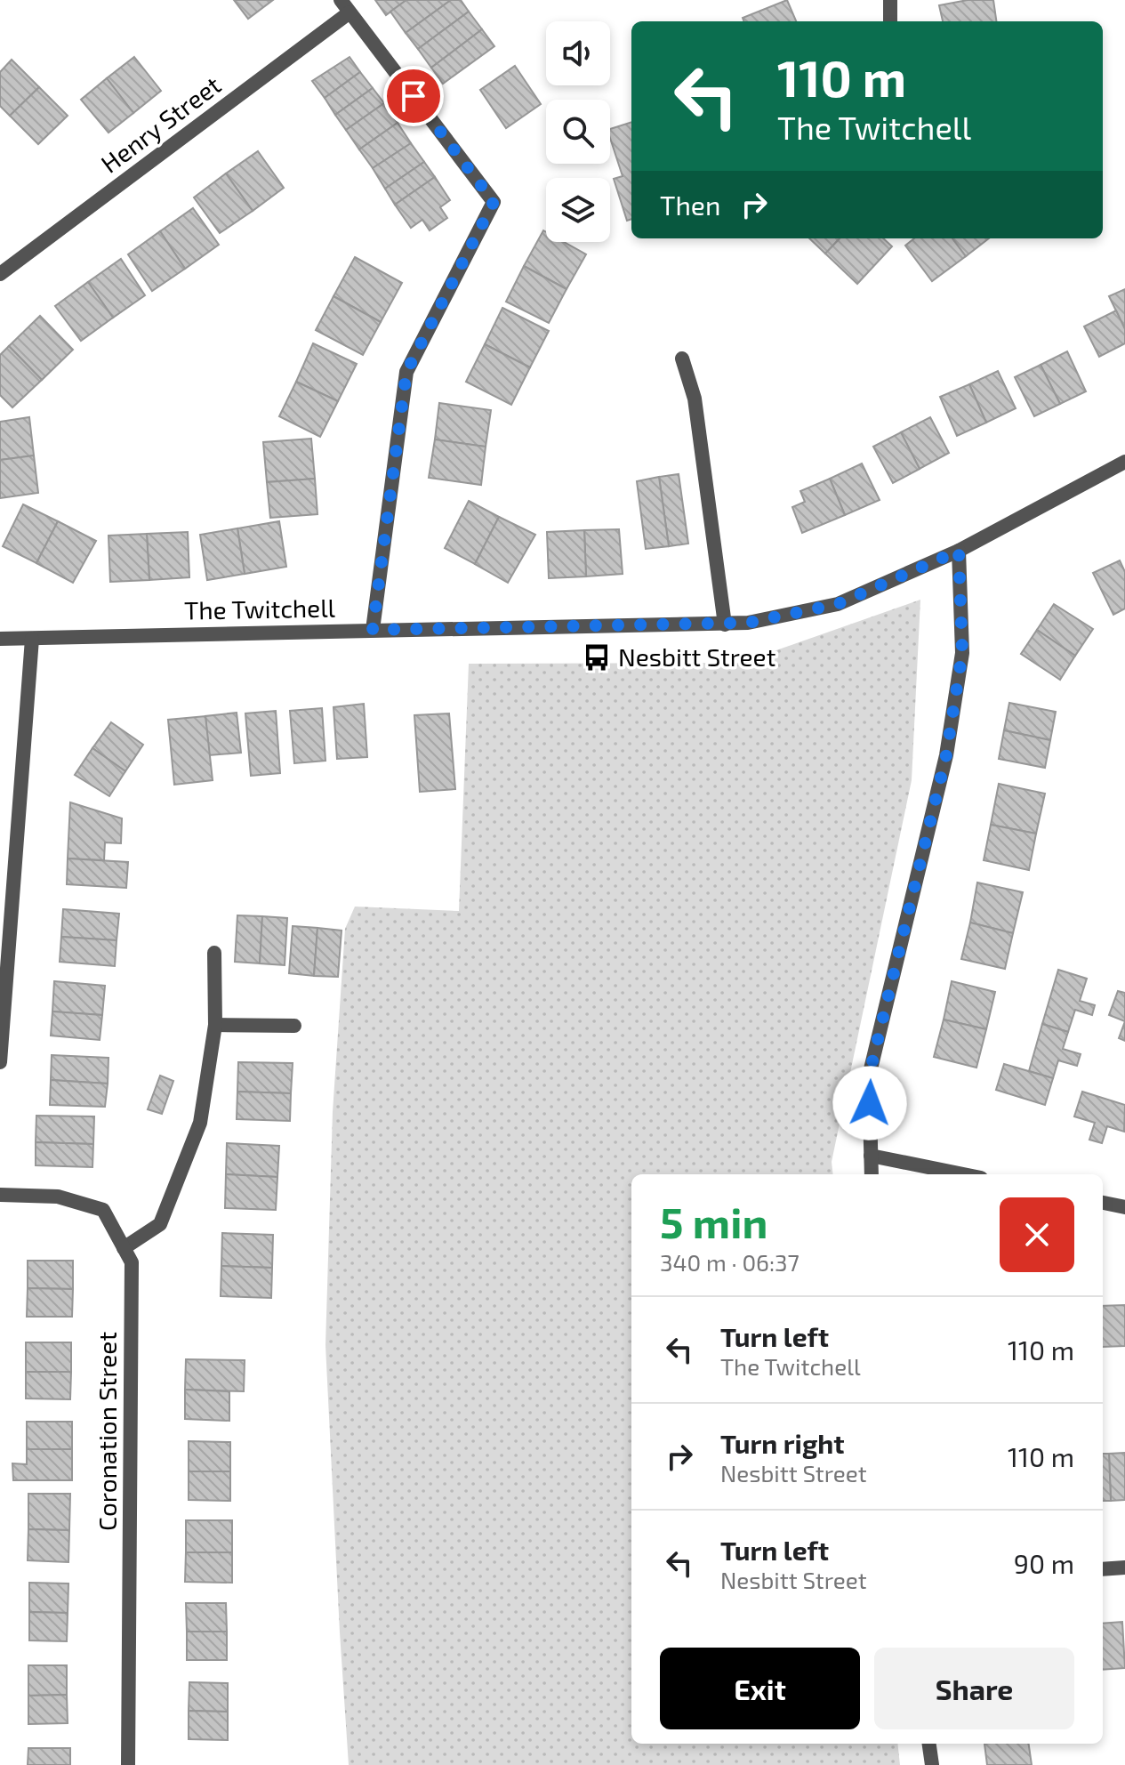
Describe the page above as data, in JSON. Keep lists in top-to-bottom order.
{
  "streets": {
    "street": ["Henry Street", "The Twitchell", "Coronation Street"]
  },
  "places": {
    "bus stop": ["Nesbitt Street"]
  },
  "page": {
    "turn": ["110 m", "The Twitchell"],
    "then": "Then",
    "heading": ["5 min", "340 m · 06:37"],
    "list": [
      {
        "name": "Turn left",
        "note": "The Twitchell",
        "value": "110 m"
      },
      {
        "name": "Turn right",
        "note": "Nesbitt Street",
        "value": "110 m"
      },
      {
        "name": "Turn left",
        "note": "Nesbitt Street",
        "value": "90 m"
      }
    ],
    "buttons": ["Exit", "Share"]
  }
}
